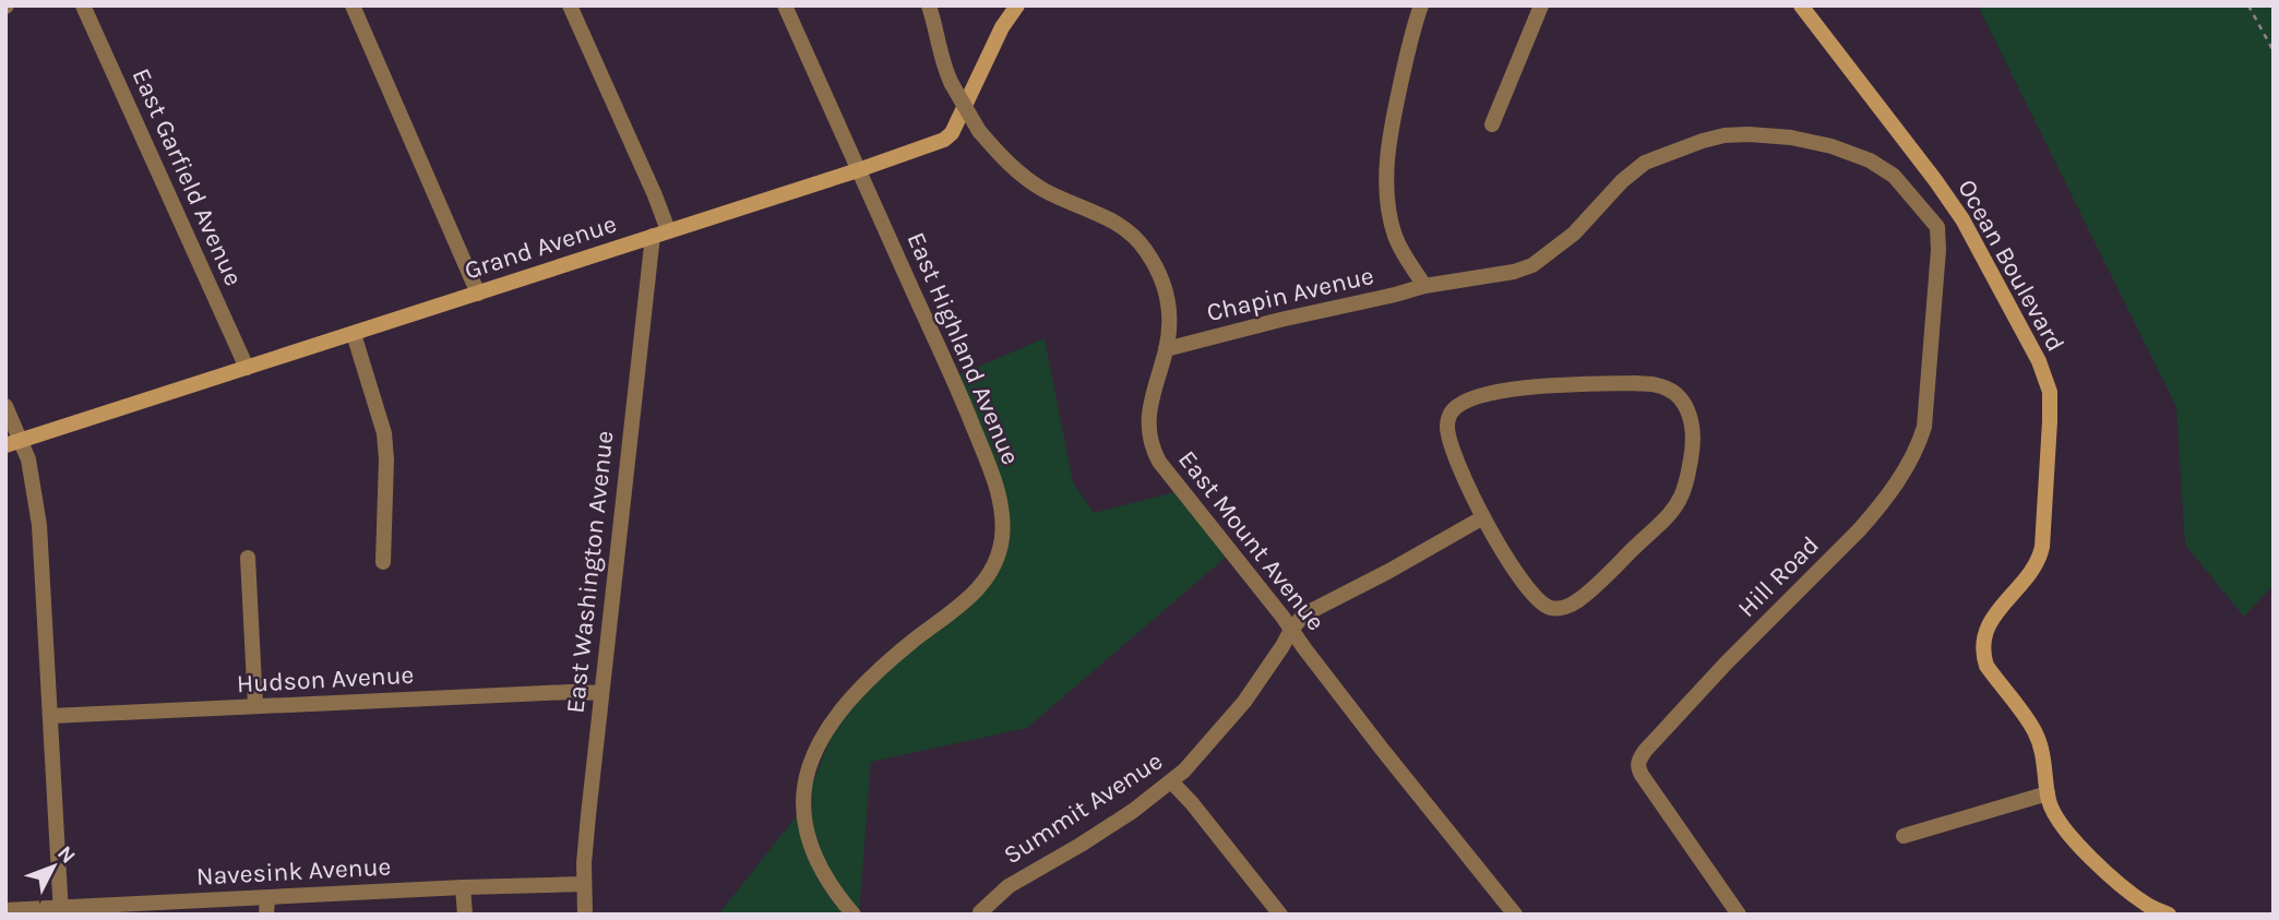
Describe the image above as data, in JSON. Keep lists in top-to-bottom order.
{
  "streets": {
    "street": [
      "East Garfield Avenue",
      "Grand Avenue",
      "Ocean Boulevard",
      "Chapin Avenue",
      "East Highland Avenue",
      "East Mount Avenue",
      "East Washington Avenue",
      "Hill Road",
      "Hudson Avenue",
      "Summit Avenue",
      "Navesink Avenue"
    ]
  },
  "crossings": [
    ["East Garfield Avenue", "Grand Avenue"],
    ["Grand Avenue", "East Highland Avenue"],
    ["Grand Avenue", "East Washington Avenue"],
    ["Chapin Avenue", "East Mount Avenue"],
    ["Chapin Avenue", "Hill Road"],
    ["East Mount Avenue", "Summit Avenue"],
    ["East Washington Avenue", "Hudson Avenue"],
    ["East Washington Avenue", "Navesink Avenue"]
  ],
  "north": "top right"
}
